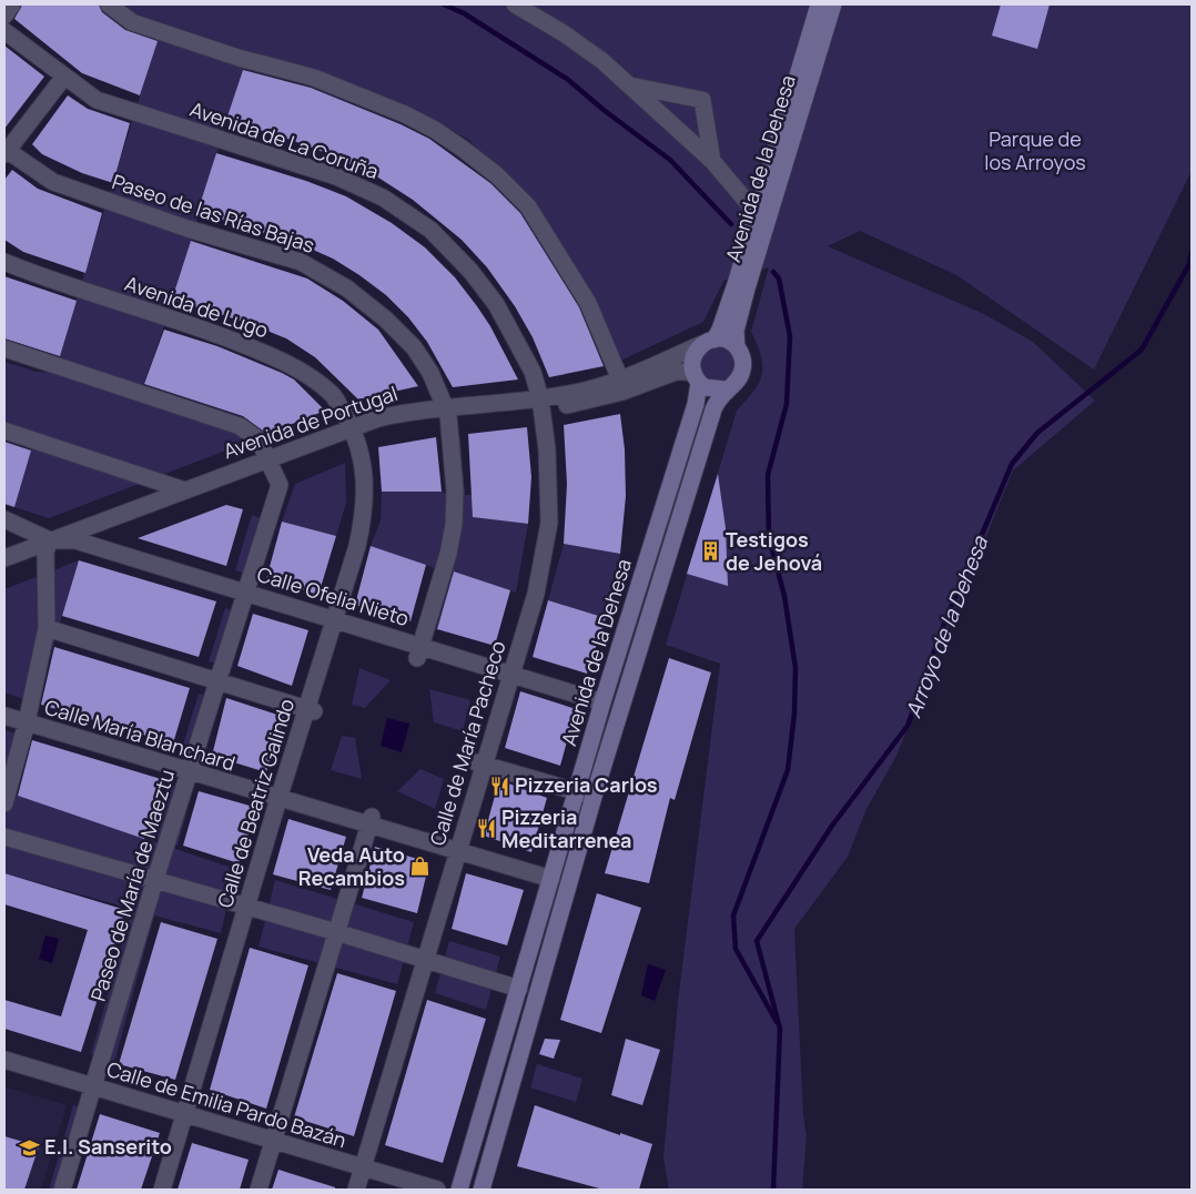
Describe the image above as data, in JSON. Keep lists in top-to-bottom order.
{
  "streets": {
    "main road": ["Avenida de la Dehesa"],
    "street": [
      "Avenida de La Coruña",
      "Paseo de las Rías Bajas",
      "Avenida de Lugo",
      "Avenida de Portugal",
      "Calle Ofelia Nieto",
      "Calle María Blanchard",
      "Calle de María Pacheco",
      "Calle de Beatriz Galindo",
      "Paseo de María de Maeztu",
      "Calle de Emilia Pardo Bazán"
    ]
  },
  "crossings": [
    ["Avenida de La Coruña", "Avenida de Portugal"],
    ["Avenida de La Coruña", "Calle de María Pacheco"],
    ["Avenida de la Dehesa", "Avenida de Portugal"],
    ["Avenida de la Dehesa", "Calle Ofelia Nieto"],
    ["Avenida de la Dehesa", "Calle María Blanchard"],
    ["Paseo de las Rías Bajas", "Avenida de Portugal"],
    ["Paseo de las Rías Bajas", "Calle Ofelia Nieto"],
    ["Avenida de Lugo", "Avenida de Portugal"],
    ["Avenida de Lugo", "Calle de Beatriz Galindo"],
    ["Avenida de Portugal", "Calle Ofelia Nieto"],
    ["Avenida de Portugal", "Calle de María Pacheco"],
    ["Avenida de Portugal", "Calle de Beatriz Galindo"],
    ["Avenida de Portugal", "Paseo de María de Maeztu"],
    ["Calle Ofelia Nieto", "Calle de María Pacheco"],
    ["Calle Ofelia Nieto", "Calle de Beatriz Galindo"],
    ["Calle Ofelia Nieto", "Paseo de María de Maeztu"],
    ["Calle María Blanchard", "Calle de María Pacheco"],
    ["Calle María Blanchard", "Calle de Beatriz Galindo"],
    ["Calle María Blanchard", "Paseo de María de Maeztu"],
    ["Calle de María Pacheco", "Calle de Emilia Pardo Bazán"],
    ["Calle de Beatriz Galindo", "Calle de Emilia Pardo Bazán"],
    ["Paseo de María de Maeztu", "Calle de Emilia Pardo Bazán"]
  ],
  "water": ["Arroyo de la Dehesa"],
  "parks": ["Parque de los Arroyos"],
  "places": {
    "building": ["Testigos de Jehová"],
    "restaurant": ["Pizzeria Carlos", "Pizzeria Meditarrenea"],
    "shop": ["Veda Auto Recambios"],
    "school or university": ["E.I. Sanserito"]
  }
}
